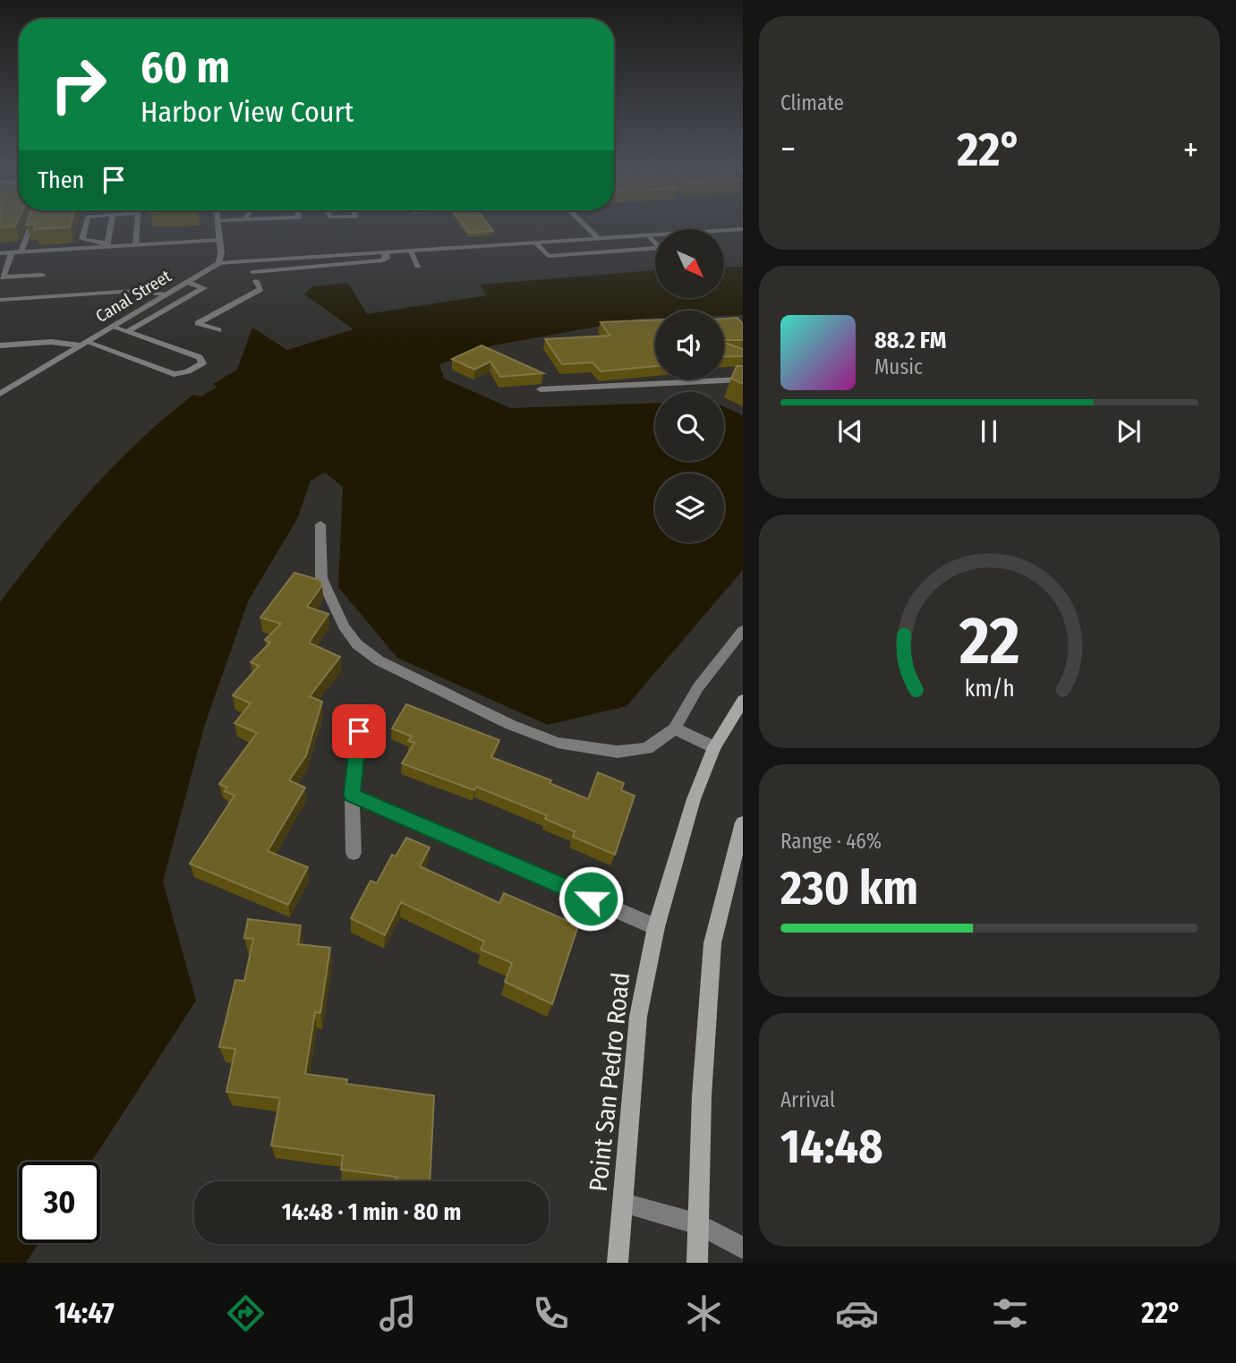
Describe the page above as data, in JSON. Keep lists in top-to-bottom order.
{
  "streets": {
    "main road": ["Point San Pedro Road"],
    "street": ["Canal Street"]
  },
  "north": "bottom right",
  "page": {
    "tile": [
      "Climate",
      ["Range · 46%", "230 km"],
      ["Arrival", "14:48"]
    ],
    "turn": ["60 m", "Harbor View Court"],
    "heat": ["−", "22°", "+"],
    "then": "Then",
    "song": ["88.2 FM", "Music"],
    "limit": "30",
    "trip": "14:48 · 1 min · 80 m",
    "tabs": ["14:47", "22°"],
    "gauge": ["22", "km/h"]
  }
}
